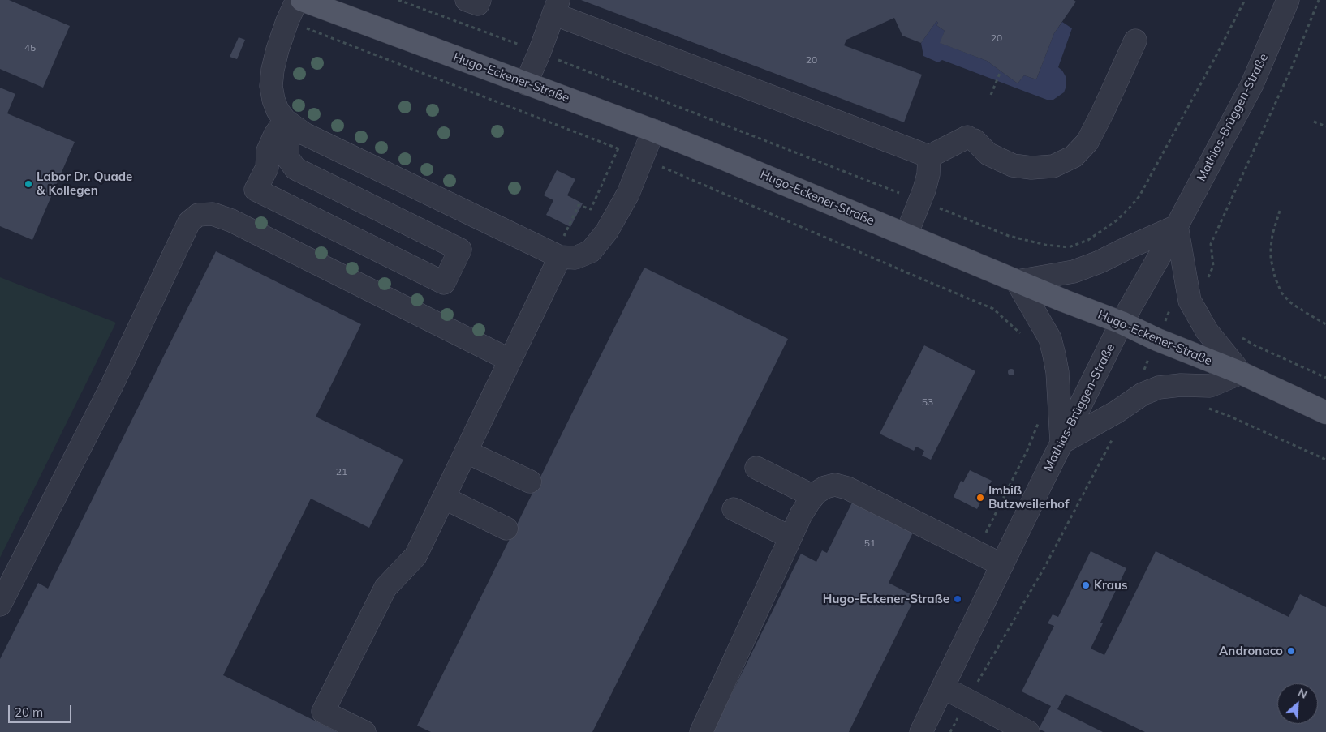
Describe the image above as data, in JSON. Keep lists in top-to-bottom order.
{
  "streets": {
    "main road": ["Hugo-Eckener-Straße"],
    "street": ["Mathias-Brüggen-Straße"]
  },
  "crossings": [
    ["Hugo-Eckener-Straße", "Mathias-Brüggen-Straße"]
  ],
  "places": [
    "Labor Dr. Quade & Kollegen",
    "Imbiß Butzweilerhof",
    "Kraus",
    "Hugo-Eckener-Straße",
    "Andronaco"
  ],
  "house_numbers": [
    "20",
    "45",
    "20",
    "53",
    "21",
    "51"
  ],
  "scale_bar": "20 m",
  "north": "top right"
}
